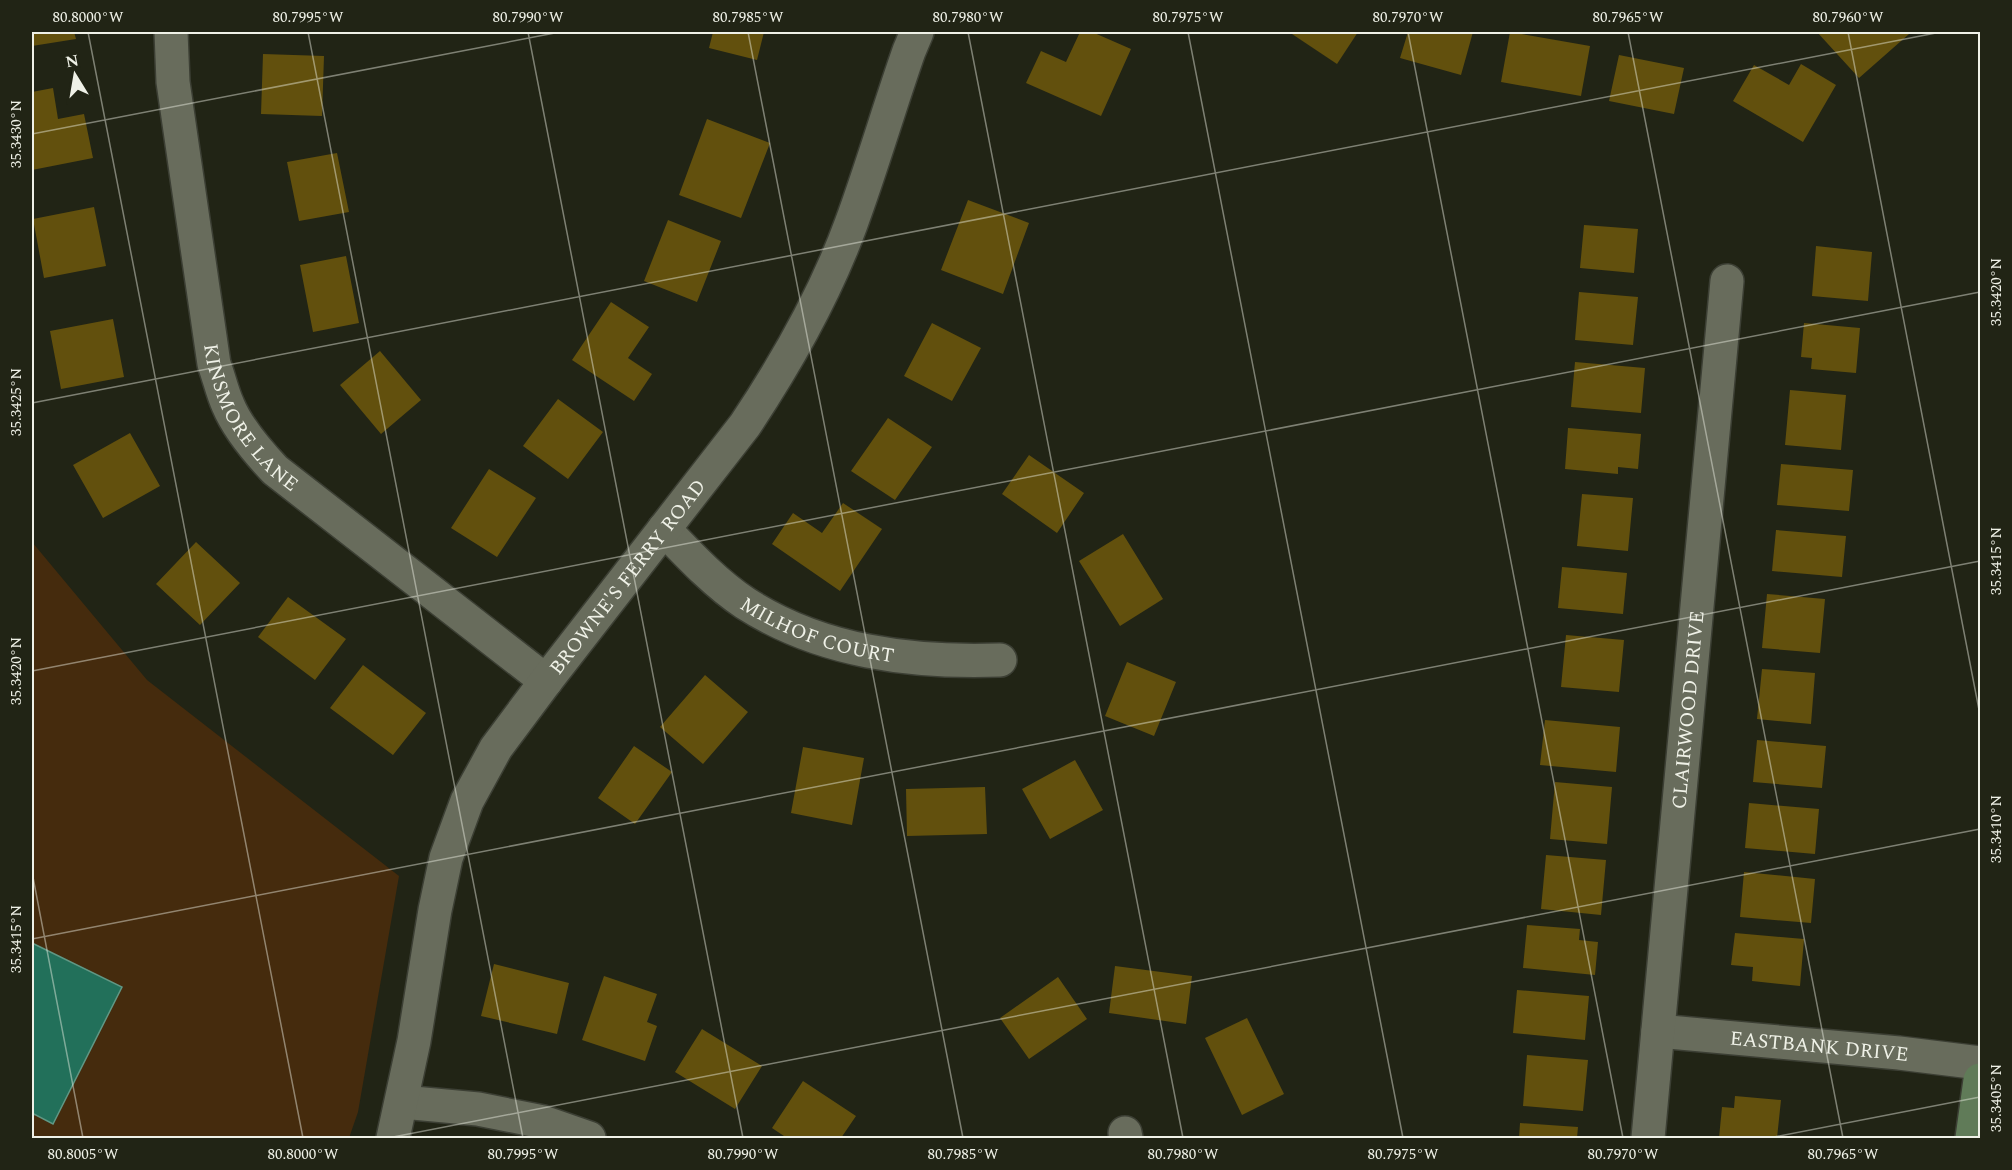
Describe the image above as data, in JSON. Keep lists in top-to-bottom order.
{
  "streets": {
    "street": [
      "KINSMORE LANE",
      "BROWNE'S FERRY ROAD",
      "MILHOF COURT",
      "CLAIRWOOD DRIVE",
      "EASTBANK DRIVE"
    ]
  },
  "crossings": [
    ["KINSMORE LANE", "BROWNE'S FERRY ROAD"],
    ["BROWNE'S FERRY ROAD", "MILHOF COURT"],
    ["CLAIRWOOD DRIVE", "EASTBANK DRIVE"]
  ],
  "north": "top",
  "coordinates": [
    "80.8000°W",
    "80.7995°W",
    "80.7990°W",
    "80.7985°W",
    "80.7980°W",
    "80.7975°W",
    "80.7970°W",
    "80.7965°W",
    "80.7960°W",
    "35.3430°N",
    "35.3420°N",
    "35.3425°N",
    "35.3415°N",
    "35.3410°N",
    "35.3405°N",
    "80.8005°W"
  ]
}
